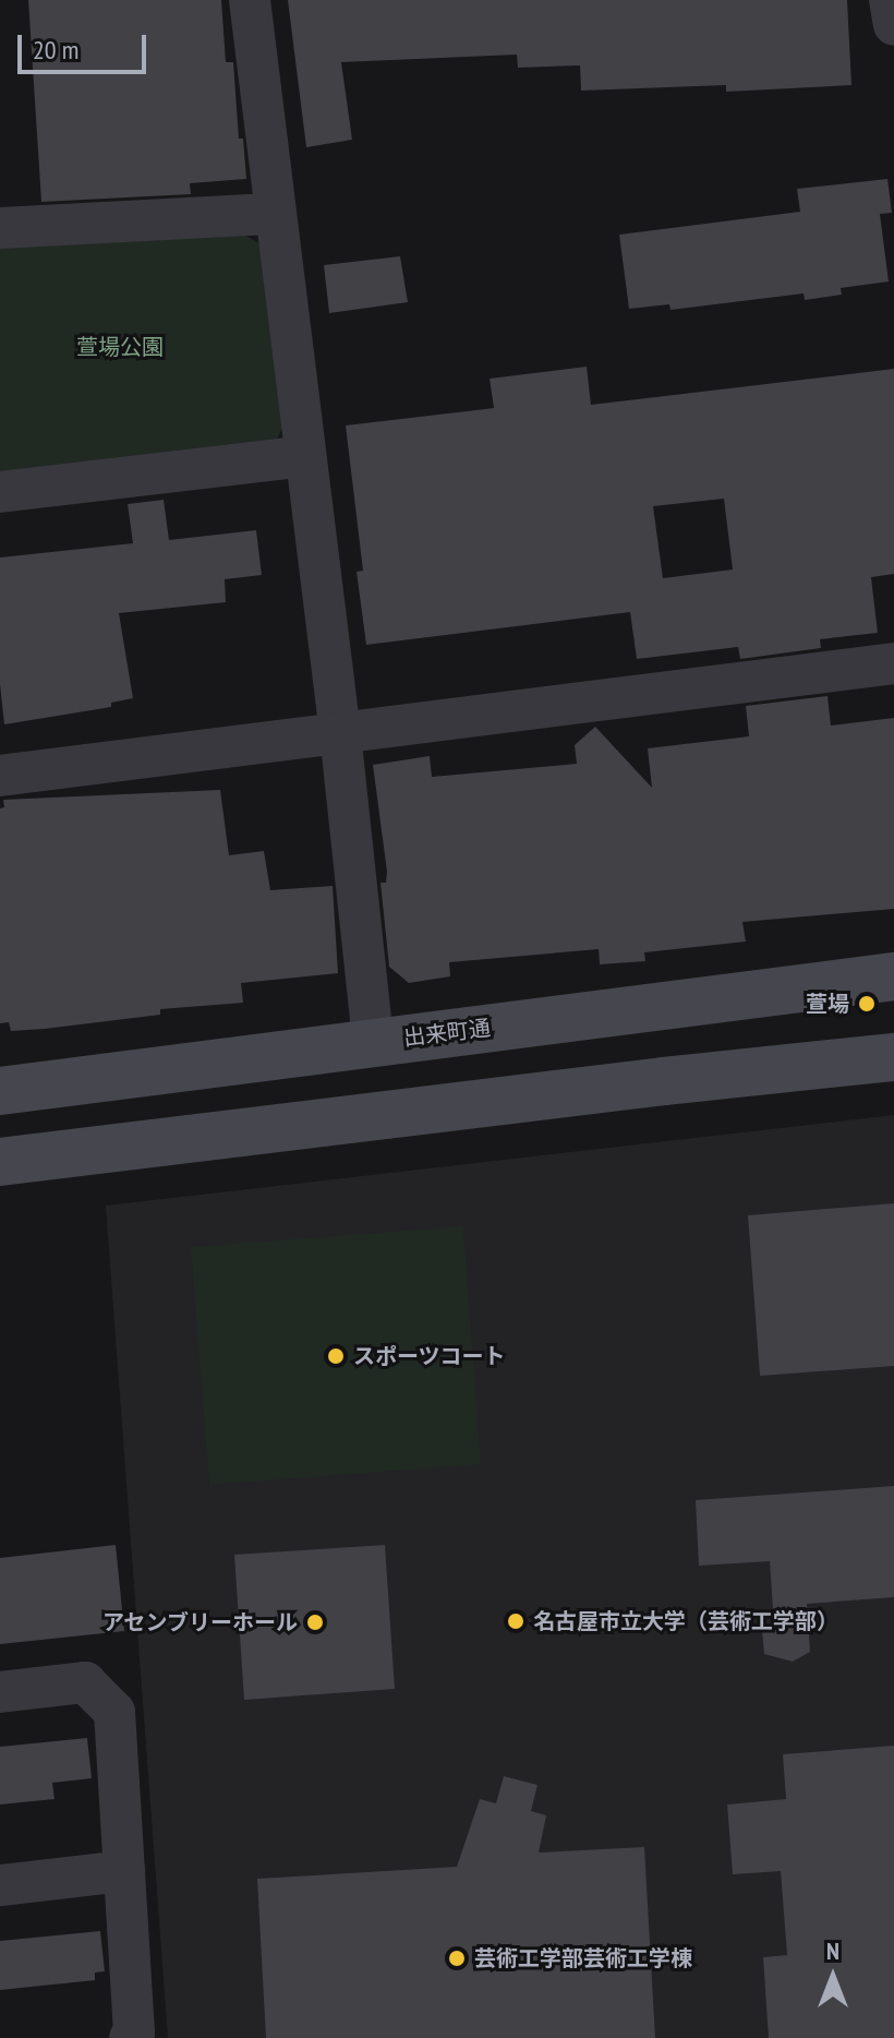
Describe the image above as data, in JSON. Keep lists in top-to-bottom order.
{
  "streets": {
    "main road": ["出来町通"]
  },
  "parks": ["萱場公園"],
  "places": [
    "萱場",
    "スポーツコート",
    "名古屋市立大学（芸術工学部）",
    "アセンブリーホール",
    "芸術工学部芸術工学棟"
  ],
  "scale_bar": "20 m",
  "north": "top"
}
